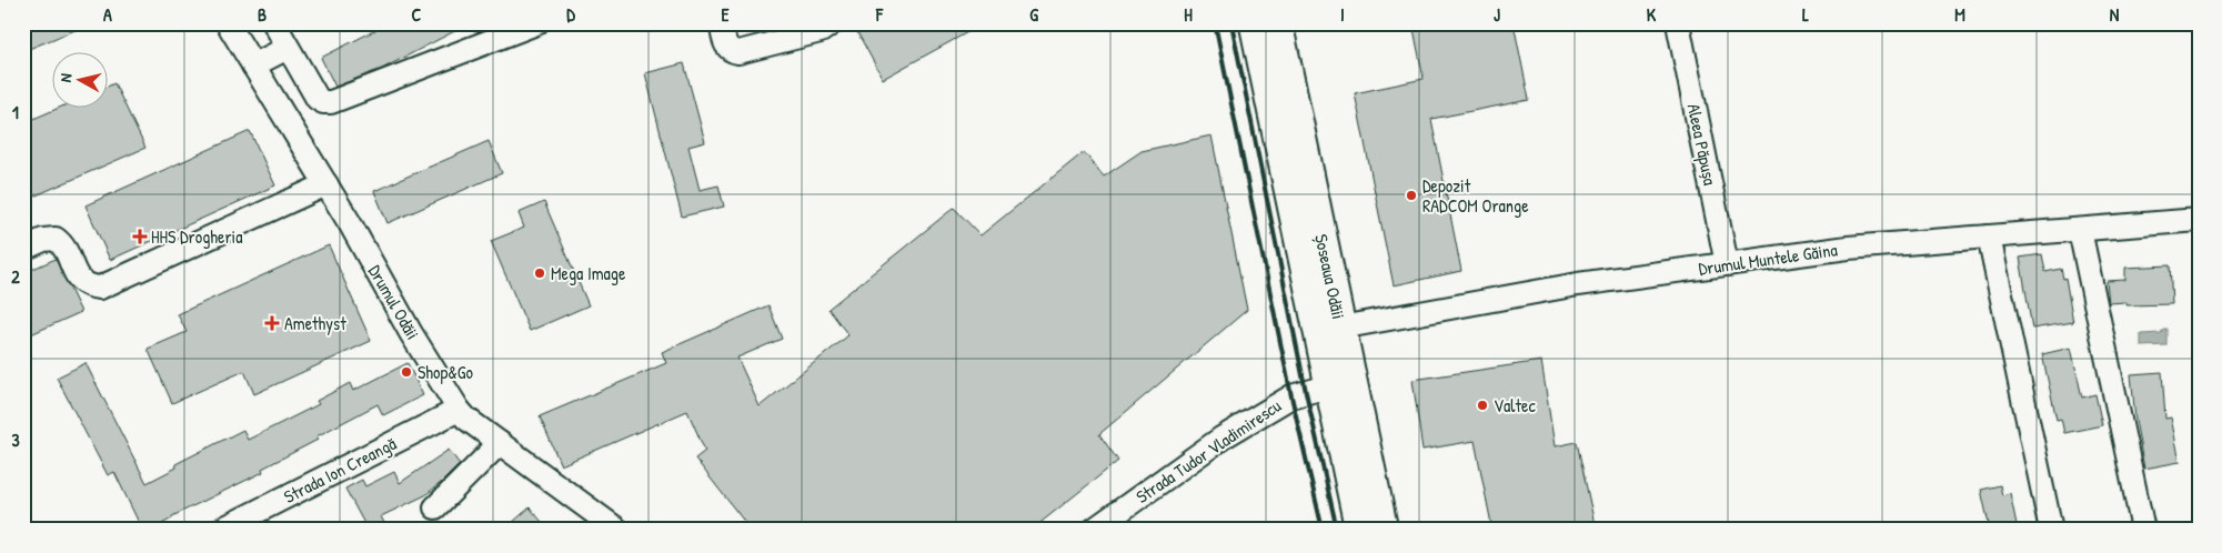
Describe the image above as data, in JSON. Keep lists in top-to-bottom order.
{
  "streets": {
    "main road": ["Șoseaua Odăii"],
    "street": [
      "Aleea Păpușa",
      "Drumul Muntele Găina",
      "Drumul Odăii",
      "Strada Tudor Vladimirescu",
      "Strada Ion Creangă"
    ]
  },
  "crossings": [
    ["Aleea Păpușa", "Drumul Muntele Găina"],
    ["Drumul Muntele Găina", "Șoseaua Odăii"],
    ["Șoseaua Odăii", "Strada Tudor Vladimirescu"],
    ["Drumul Odăii", "Strada Ion Creangă"]
  ],
  "places": {
    "other": [
      "Depozit RADCOM Orange",
      "Mega Image",
      "Shop&Go",
      "Valtec"
    ],
    "health": ["HHS Drogheria", "Amethyst"]
  },
  "north": "left",
  "grid": {
    "columns": [
      "A",
      "B",
      "C",
      "D",
      "E",
      "F",
      "G",
      "H",
      "I",
      "J",
      "K",
      "L",
      "M",
      "N"
    ],
    "rows": ["1", "2", "3"]
  }
}
